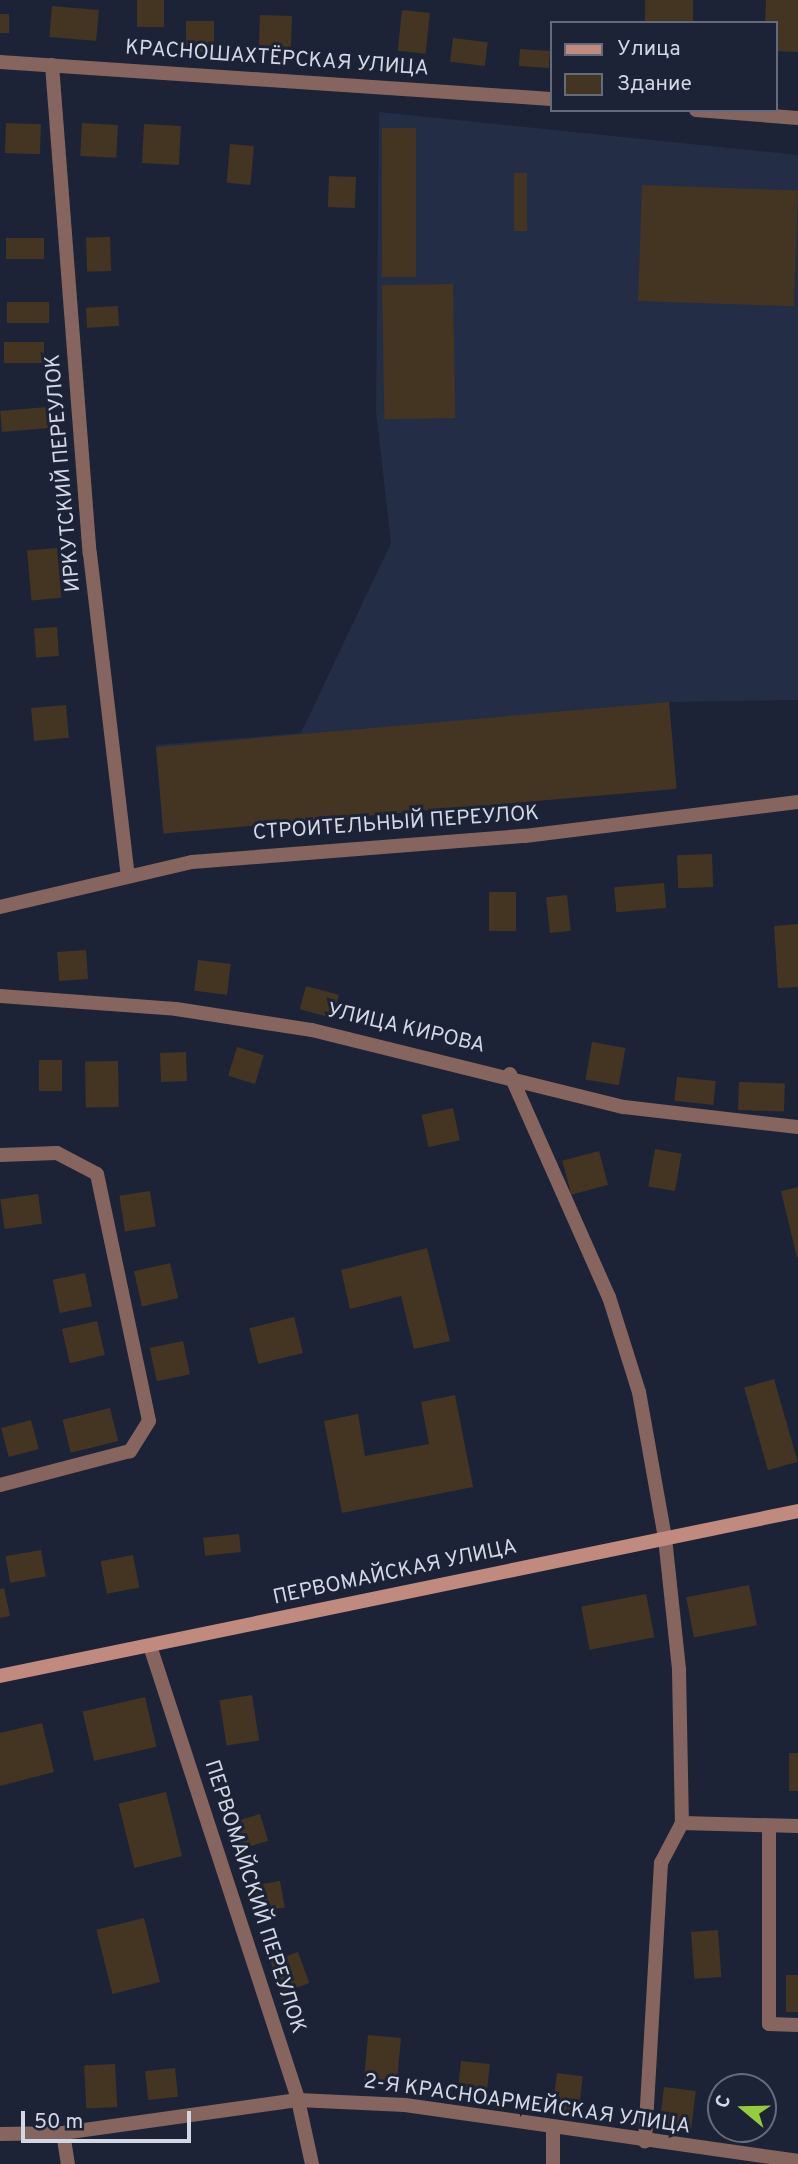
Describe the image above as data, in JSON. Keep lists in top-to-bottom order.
{
  "streets": {
    "main road": ["ПЕРВОМАЙСКАЯ УЛИЦА"],
    "street": [
      "КРАСНОШАХТЁРСКАЯ УЛИЦА",
      "ИРКУТСКИЙ ПЕРЕУЛОК",
      "СТРОИТЕЛЬНЫЙ ПЕРЕУЛОК",
      "УЛИЦА КИРОВА",
      "ПЕРВОМАЙСКИЙ ПЕРЕУЛОК",
      "2-Я КРАСНОАРМЕЙСКАЯ УЛИЦА"
    ]
  },
  "crossings": [
    ["КРАСНОШАХТЁРСКАЯ УЛИЦА", "ИРКУТСКИЙ ПЕРЕУЛОК"],
    ["ИРКУТСКИЙ ПЕРЕУЛОК", "СТРОИТЕЛЬНЫЙ ПЕРЕУЛОК"],
    ["ПЕРВОМАЙСКАЯ УЛИЦА", "ПЕРВОМАЙСКИЙ ПЕРЕУЛОК"],
    ["ПЕРВОМАЙСКИЙ ПЕРЕУЛОК", "2-Я КРАСНОАРМЕЙСКАЯ УЛИЦА"]
  ],
  "legend": ["Улица", "Здание"],
  "scale_bar": "50 m",
  "north": "left"
}
